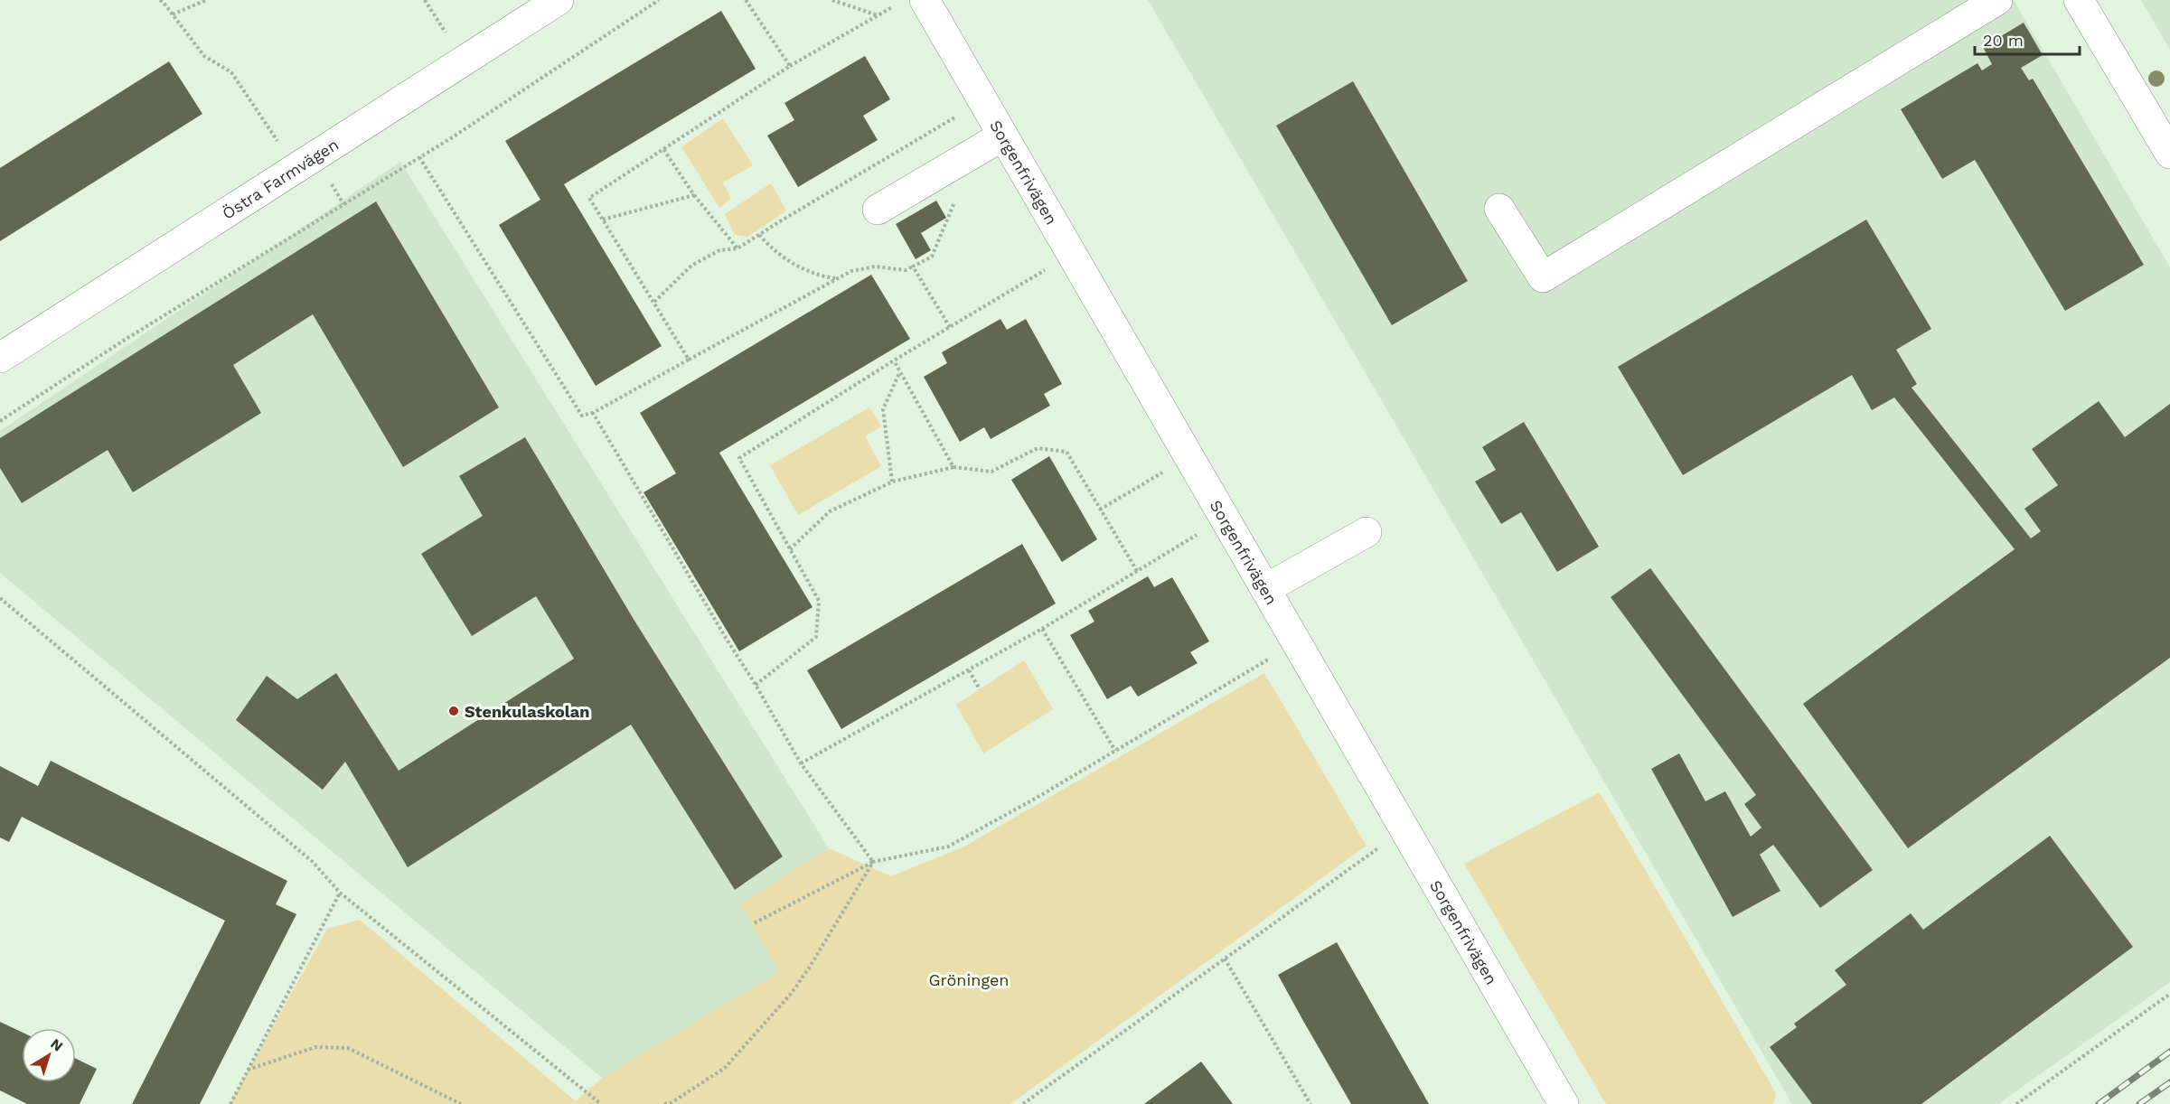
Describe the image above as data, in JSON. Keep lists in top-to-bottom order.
{
  "streets": {
    "street": ["Sorgenfrivägen", "Östra Farmvägen"]
  },
  "parks": ["Gröningen"],
  "places": ["Stenkulaskolan"],
  "scale_bar": "20 m",
  "north": "top right"
}
